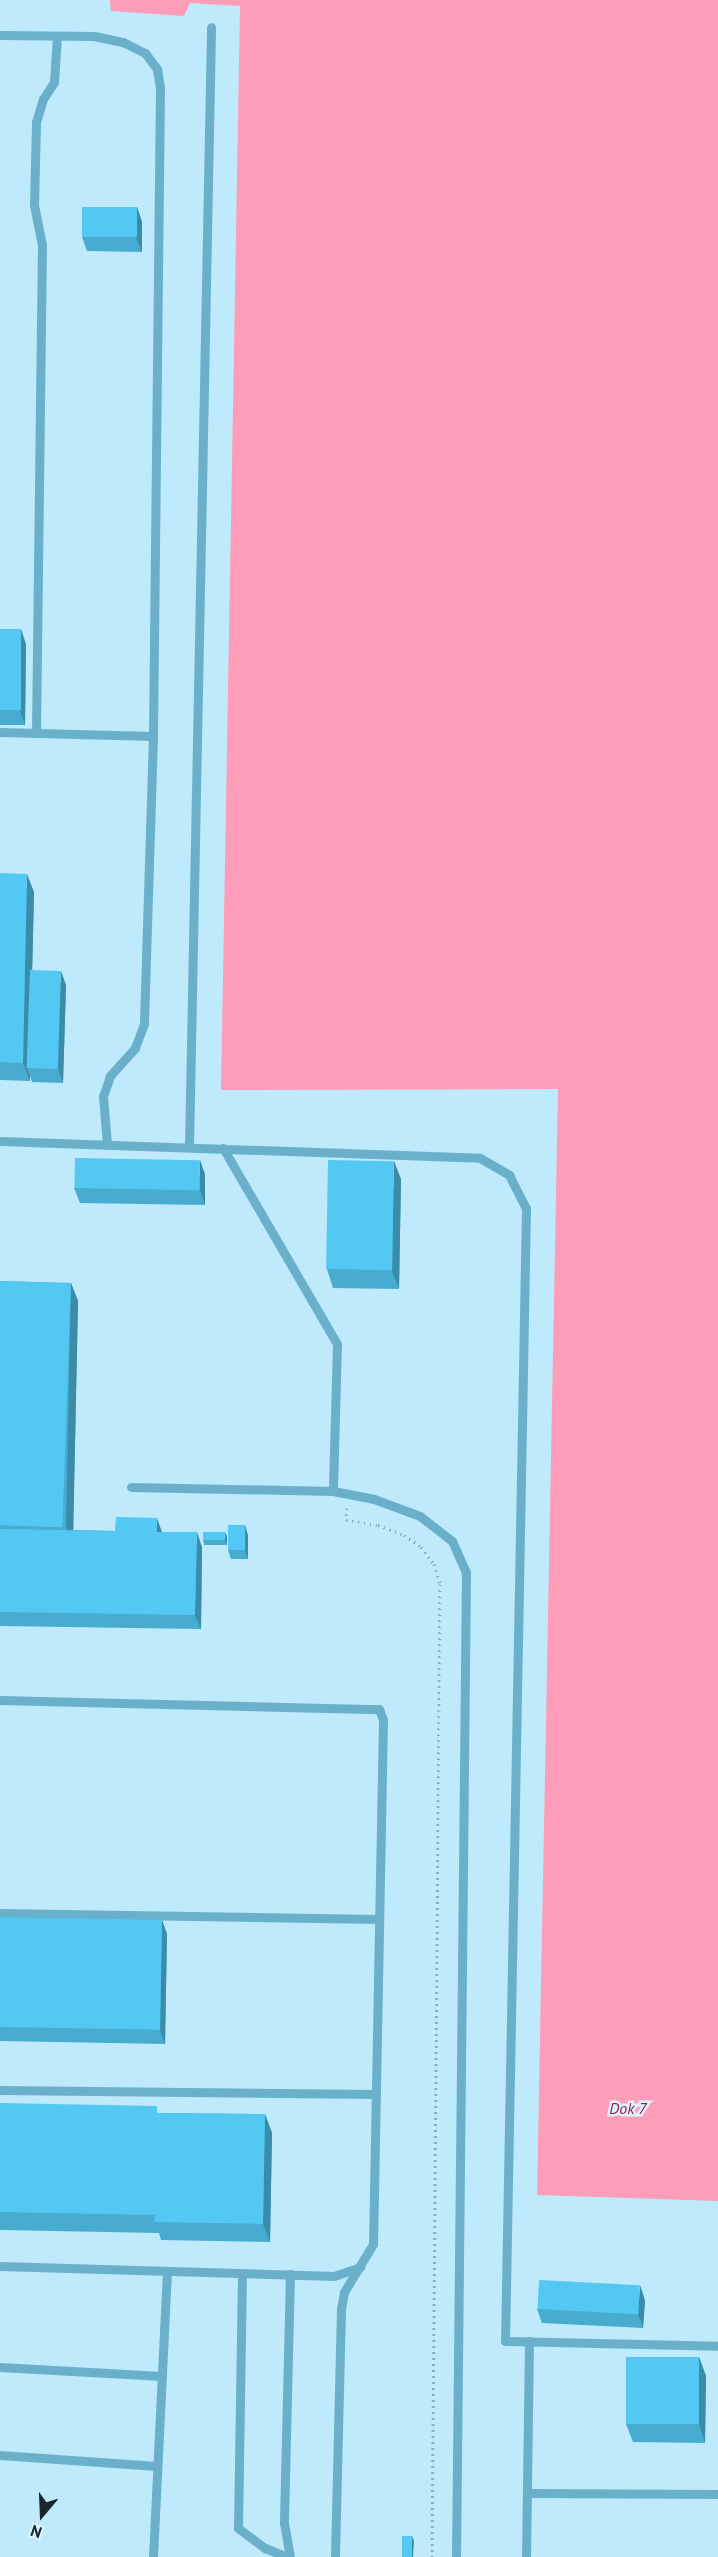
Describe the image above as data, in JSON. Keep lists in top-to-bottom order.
{
  "water": ["Dok 7"],
  "north": "bottom"
}
